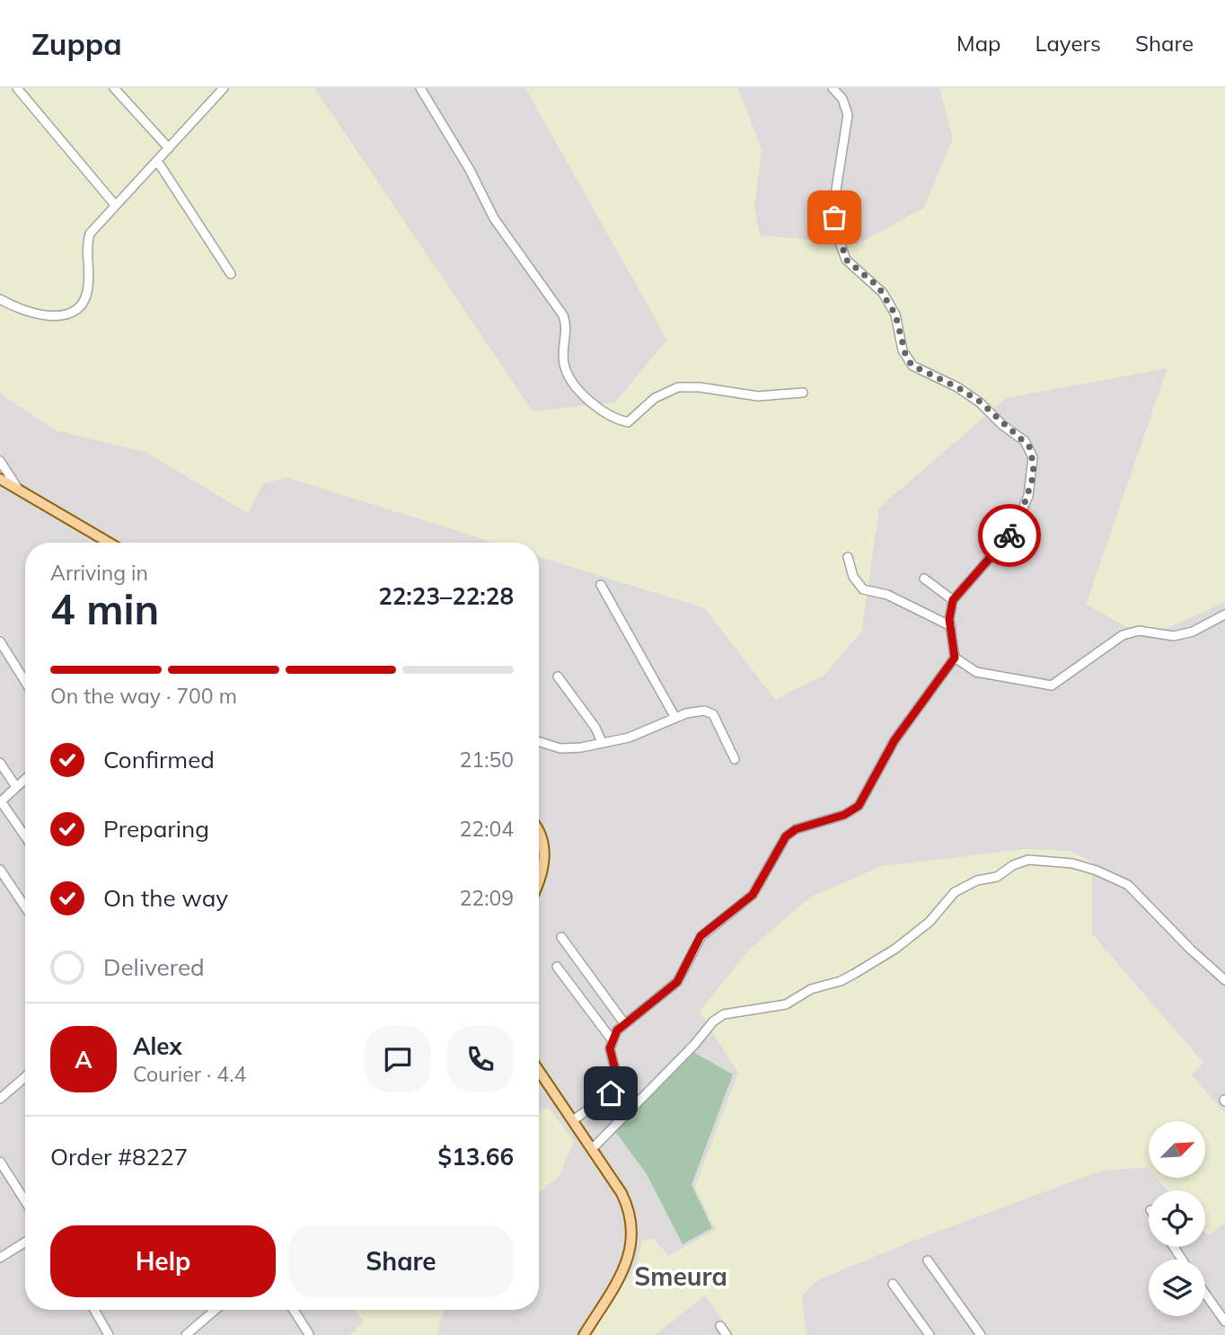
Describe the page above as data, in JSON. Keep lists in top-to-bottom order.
{
  "districts": ["Smeura"],
  "north": "top right",
  "page": {
    "header": "Zuppa",
    "nav": ["Map", "Layers", "Share"],
    "heading": ["4 min", "Arriving in", "22:23–22:28"],
    "panel": [
      "Alex",
      "Courier · 4.4",
      "Order #8227",
      "$13.66"
    ],
    "bar": "On the way · 700 m",
    "list": [
      ["Confirmed", "21:50"],
      ["Preparing", "22:04"],
      ["On the way", "22:09"],
      "Delivered"
    ],
    "round": "A",
    "buttons": ["Help", "Share"]
  }
}
